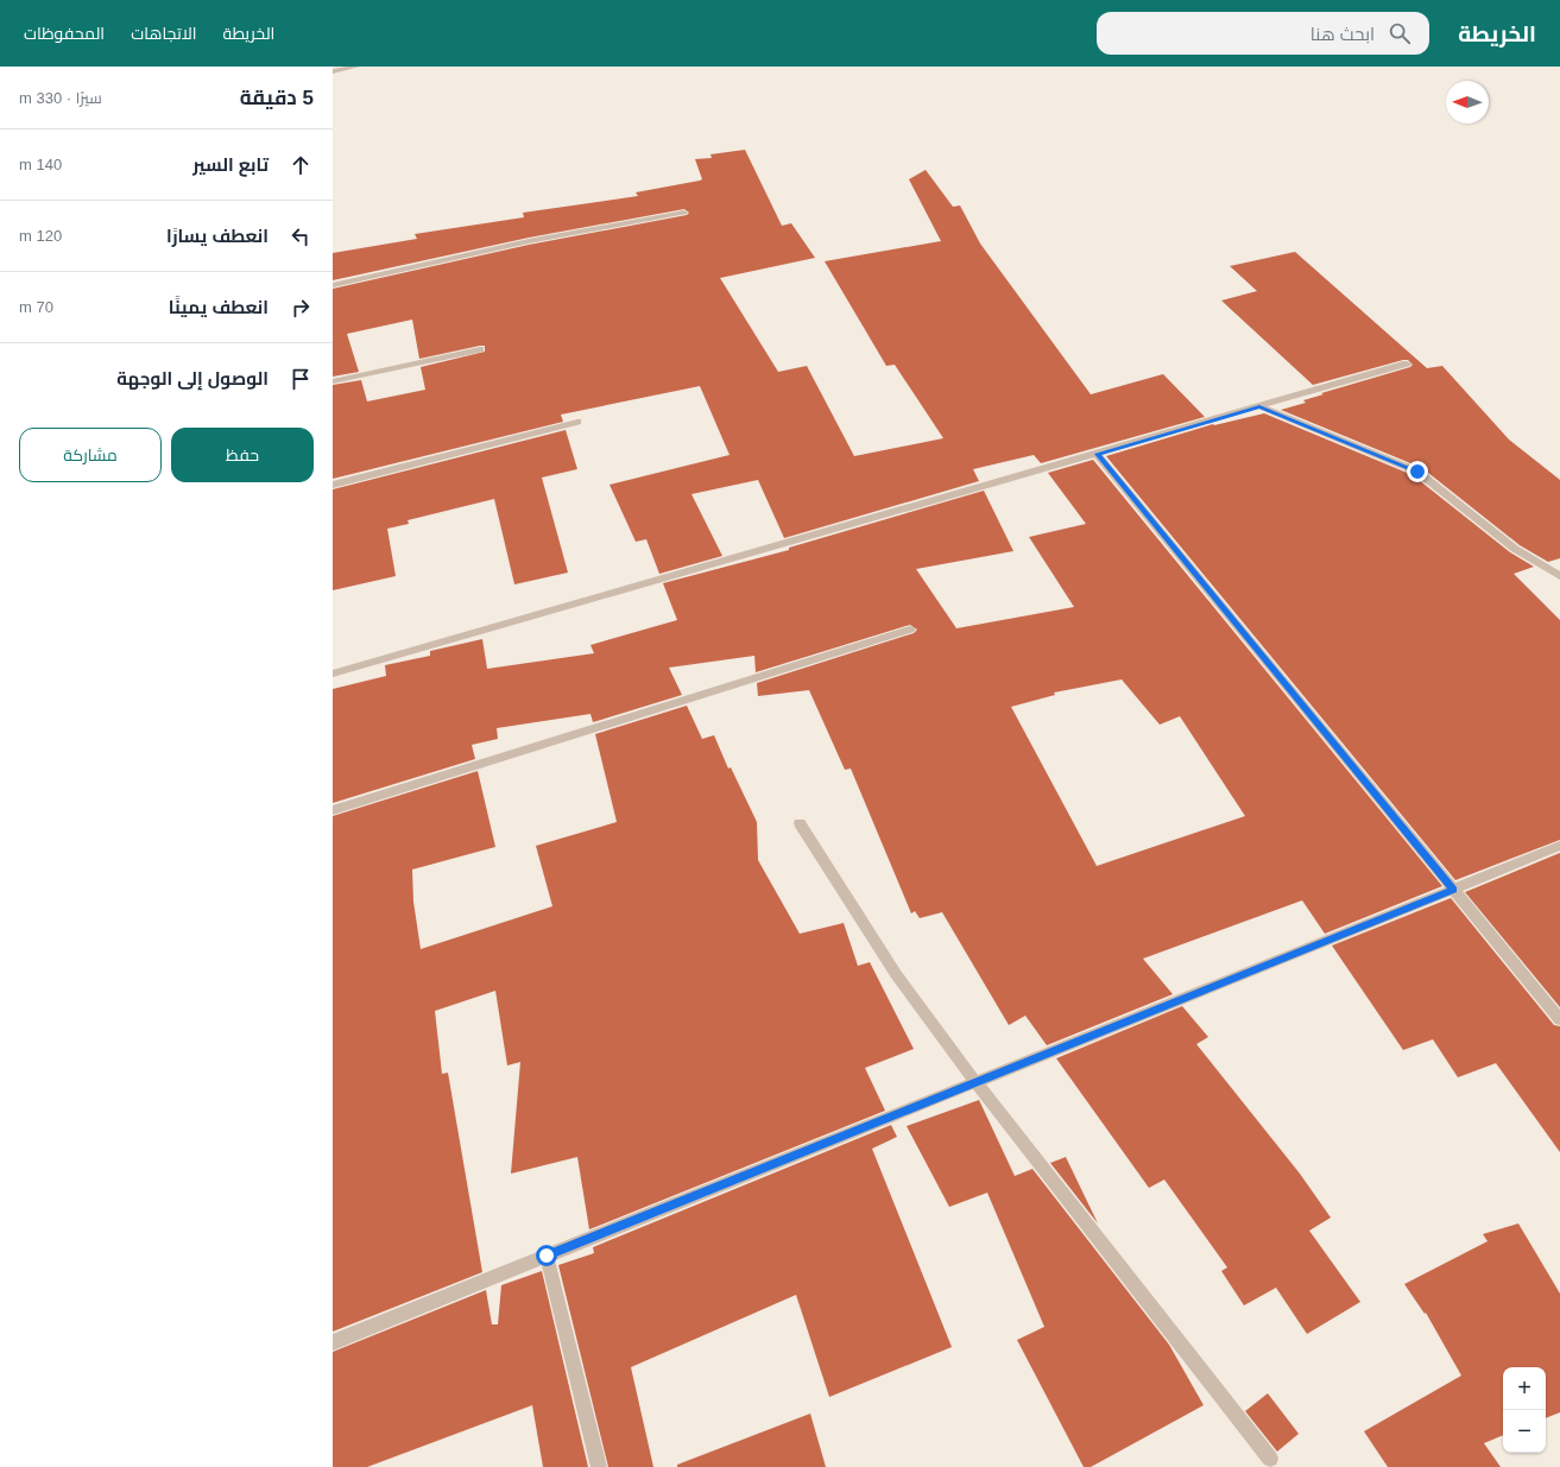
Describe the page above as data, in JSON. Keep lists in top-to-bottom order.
{
  "north": "left",
  "page": {
    "header": "الخريطة",
    "search": "ابحث هنا",
    "nav": ["الخريطة", "الاتجاهات", "المحفوظات"],
    "heading": ["5 دقيقة", "سيرًا · 330 m"],
    "list": [
      ["تابع السير", "140 m"],
      ["انعطف يسارًا", "120 m"],
      ["انعطف يمينًا", "70 m"],
      "الوصول إلى الوجهة"
    ],
    "buttons": ["حفظ", "مشاركة"],
    "map_buttons": ["+", "−"]
  }
}
